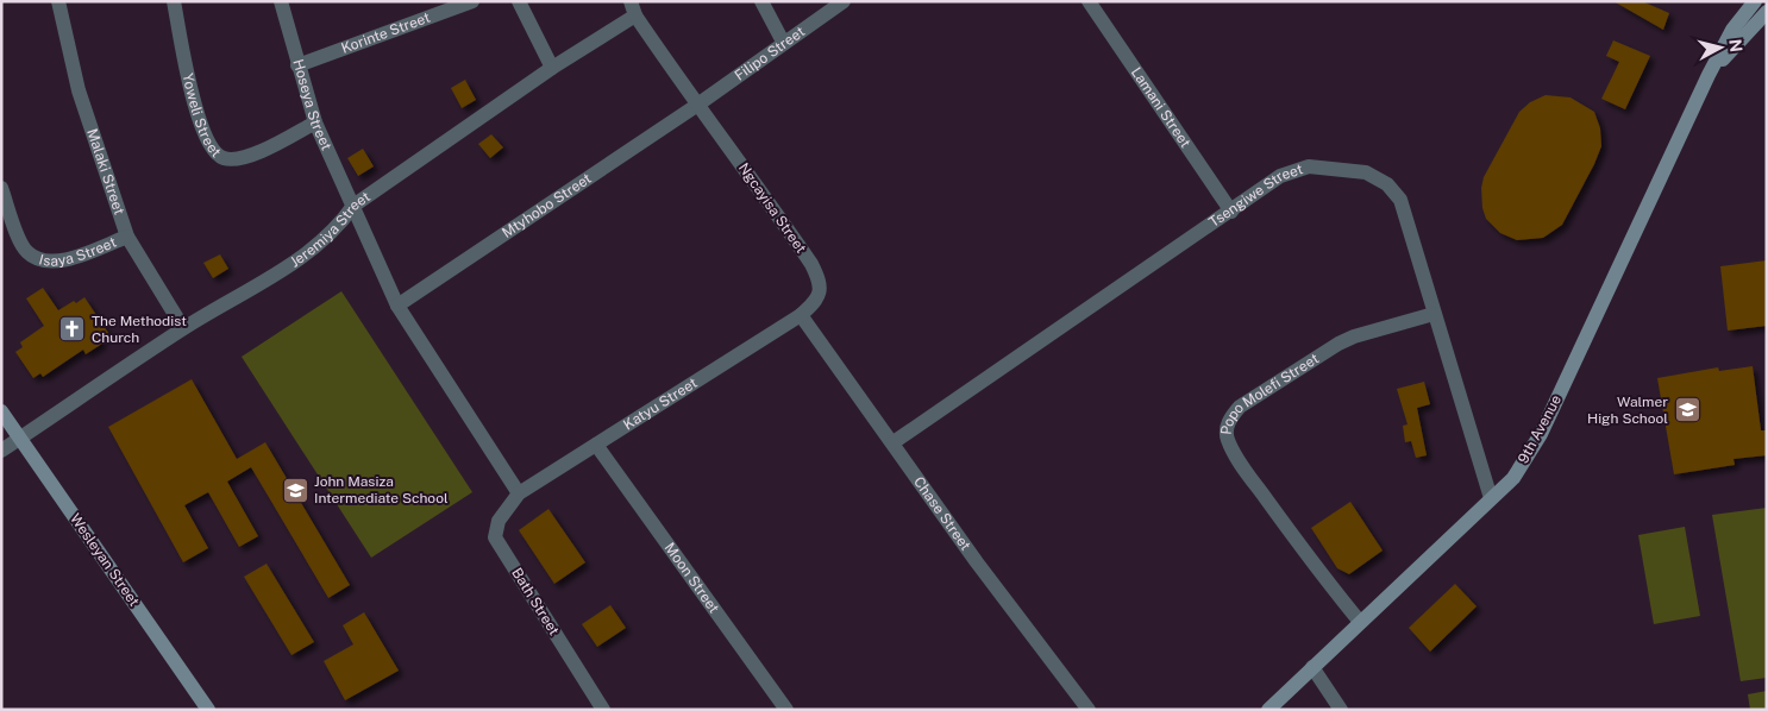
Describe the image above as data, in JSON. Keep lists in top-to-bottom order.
{
  "streets": {
    "street": [
      "Korinte Street",
      "Filipo Street",
      "Hoseya Street",
      "Lamani Street",
      "Yoweli Street",
      "Malaki Street",
      "Tsengiwe Street",
      "Mtyhobo Street",
      "Ngcayisa Street",
      "Jeremiya Street",
      "Isaya Street",
      "Popo Molefi Street",
      "Katyu Street",
      "9th Avenue",
      "Chase Street",
      "Wesleyan Street",
      "Moon Street",
      "Bath Street"
    ]
  },
  "crossings": [
    ["Korinte Street", "Hoseya Street"],
    ["Filipo Street", "Mtyhobo Street"],
    ["Filipo Street", "Ngcayisa Street"],
    ["Hoseya Street", "Yoweli Street"],
    ["Hoseya Street", "Jeremiya Street"],
    ["Lamani Street", "Tsengiwe Street"],
    ["Malaki Street", "Jeremiya Street"],
    ["Malaki Street", "Isaya Street"],
    ["Tsengiwe Street", "Popo Molefi Street"],
    ["Tsengiwe Street", "9th Avenue"],
    ["Tsengiwe Street", "Chase Street"],
    ["Mtyhobo Street", "Ngcayisa Street"],
    ["Ngcayisa Street", "Jeremiya Street"],
    ["Ngcayisa Street", "Katyu Street"],
    ["Ngcayisa Street", "Chase Street"],
    ["Jeremiya Street", "Wesleyan Street"],
    ["Popo Molefi Street", "9th Avenue"],
    ["Katyu Street", "Chase Street"],
    ["Katyu Street", "Moon Street"],
    ["Katyu Street", "Bath Street"]
  ],
  "places": {
    "church": ["The Methodist Church"],
    "school or university": ["Walmer High School", "John Masiza Intermediate School"]
  },
  "north": "right"
}
